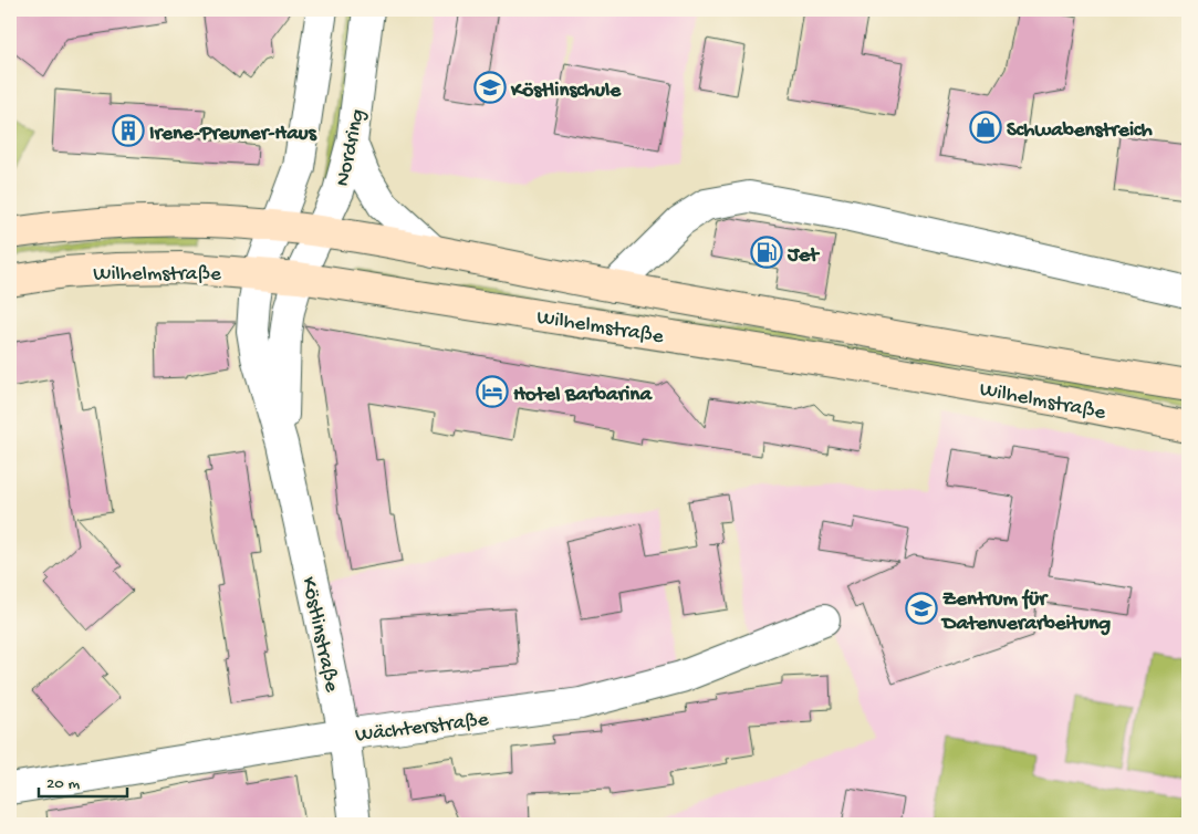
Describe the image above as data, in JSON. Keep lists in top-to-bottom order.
{
  "streets": {
    "main road": ["Wilhelmstraße"],
    "street": ["Nordring", "Köstlinstraße", "Wächterstraße"]
  },
  "crossings": [
    ["Nordring", "Wilhelmstraße"],
    ["Nordring", "Köstlinstraße"],
    ["Wilhelmstraße", "Köstlinstraße"],
    ["Köstlinstraße", "Wächterstraße"]
  ],
  "places": {
    "school or university": ["Köstlinschule", "Zentrum für Datenverarbeitung"],
    "shop": ["Schwabenstreich"],
    "building": ["Irene-Preuner-Haus"],
    "fuel station": ["Jet"],
    "hotel": ["Hotel Barbarina"]
  },
  "scale_bar": "20 m"
}
